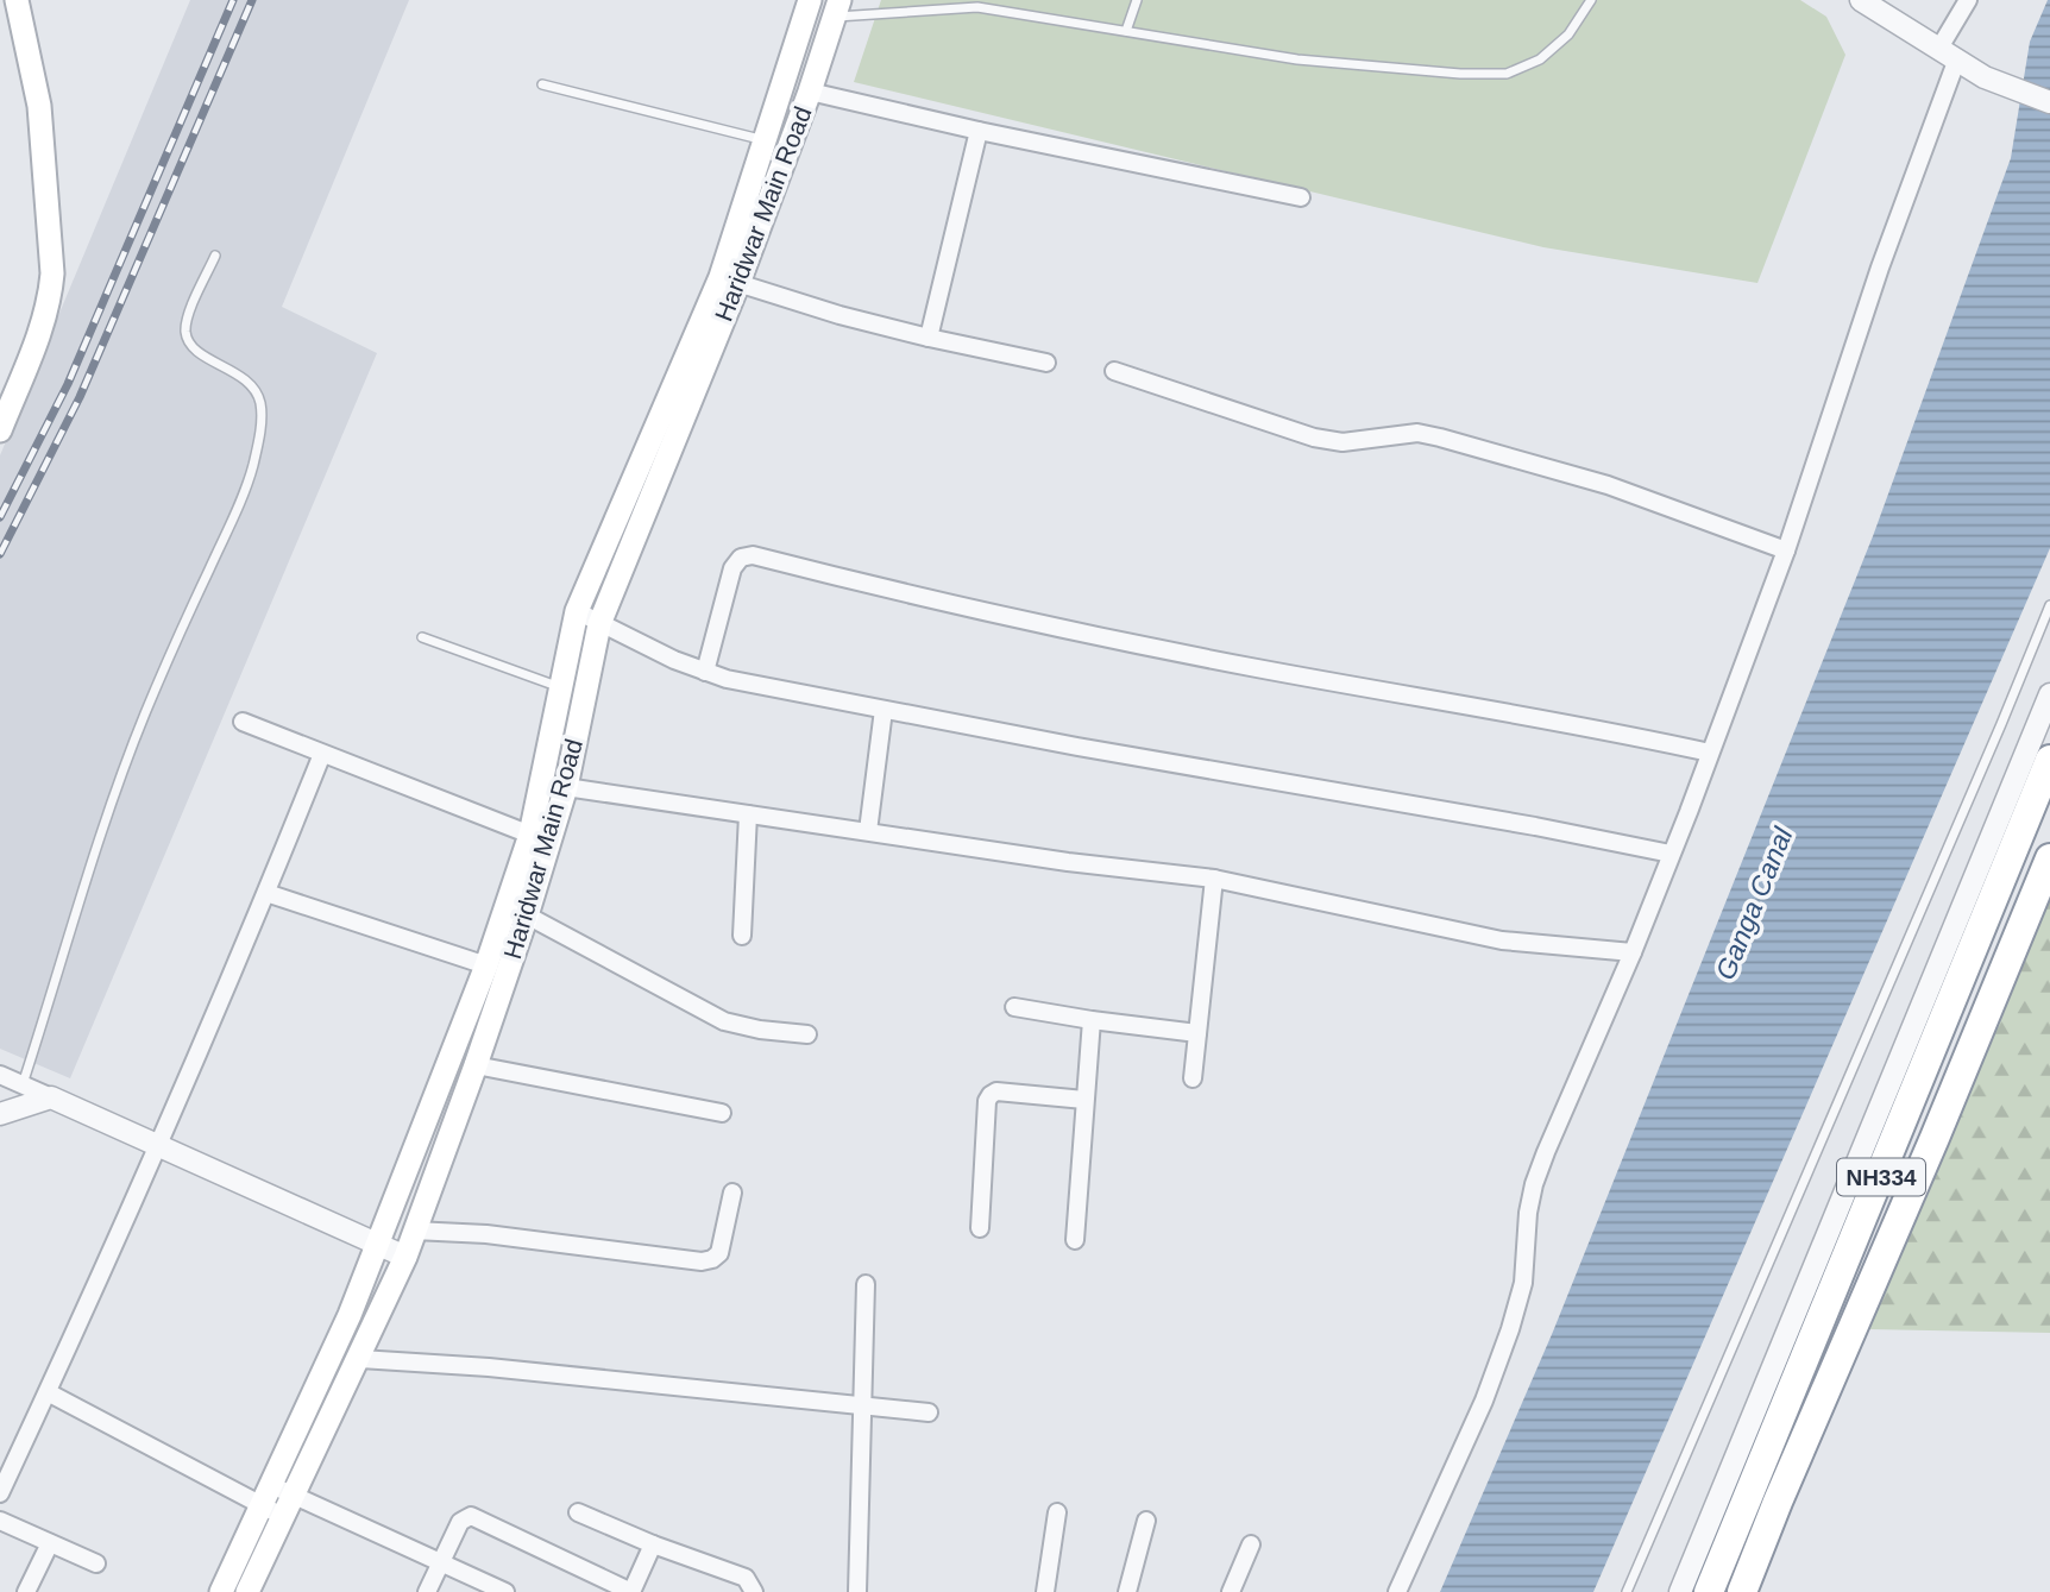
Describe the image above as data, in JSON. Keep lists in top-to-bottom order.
{
  "streets": {
    "highway": ["NH334"],
    "main road": ["Haridwar Main Road"]
  },
  "water": ["Ganga Canal"]
}
